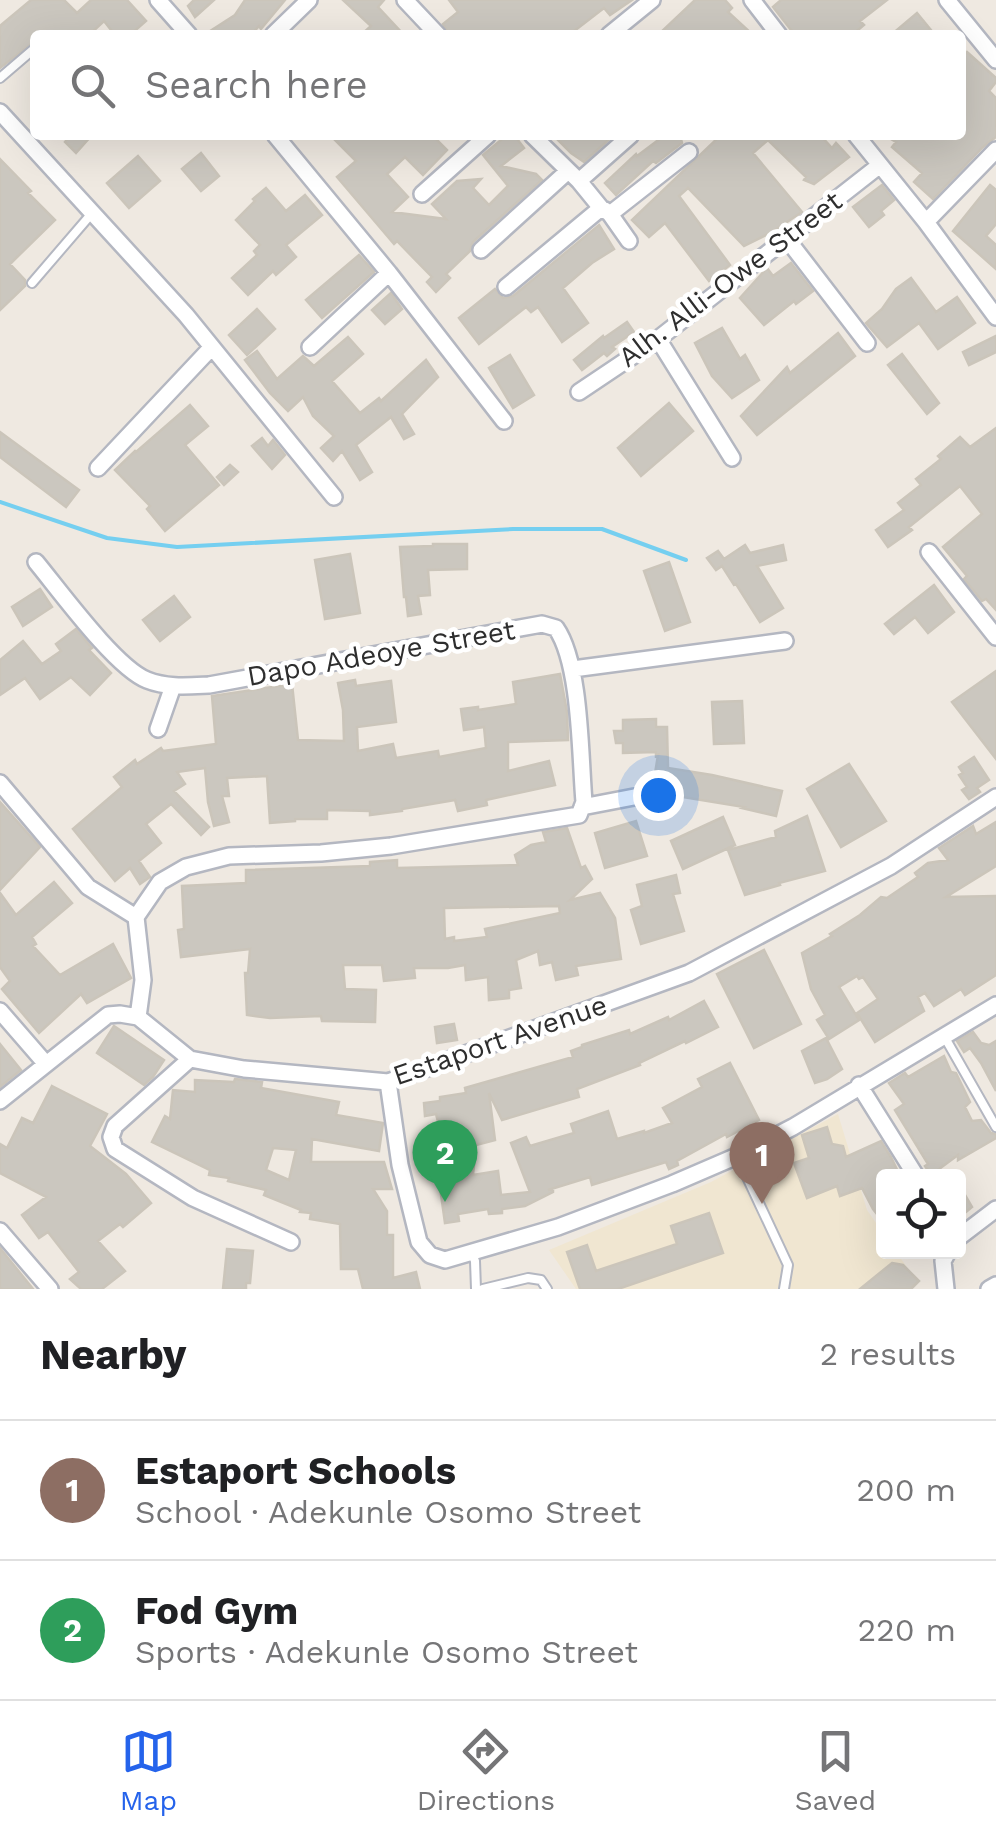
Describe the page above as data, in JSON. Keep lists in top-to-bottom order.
{
  "streets": {
    "street": ["Alh. Alli-Owe Street", "Dapo Adeoye Street", "Estaport Avenue"]
  },
  "page": {
    "search": "Search here",
    "pins": ["2", "1"],
    "heading": ["Nearby", "2 results"],
    "list": [
      {
        "mark": "1",
        "name": "Estaport Schools",
        "note": "School · Adekunle Osomo Street",
        "value": "200 m"
      },
      {
        "mark": "2",
        "name": "Fod Gym",
        "note": "Sports · Adekunle Osomo Street",
        "value": "220 m"
      }
    ],
    "nav": ["Map", "Directions", "Saved"]
  }
}
